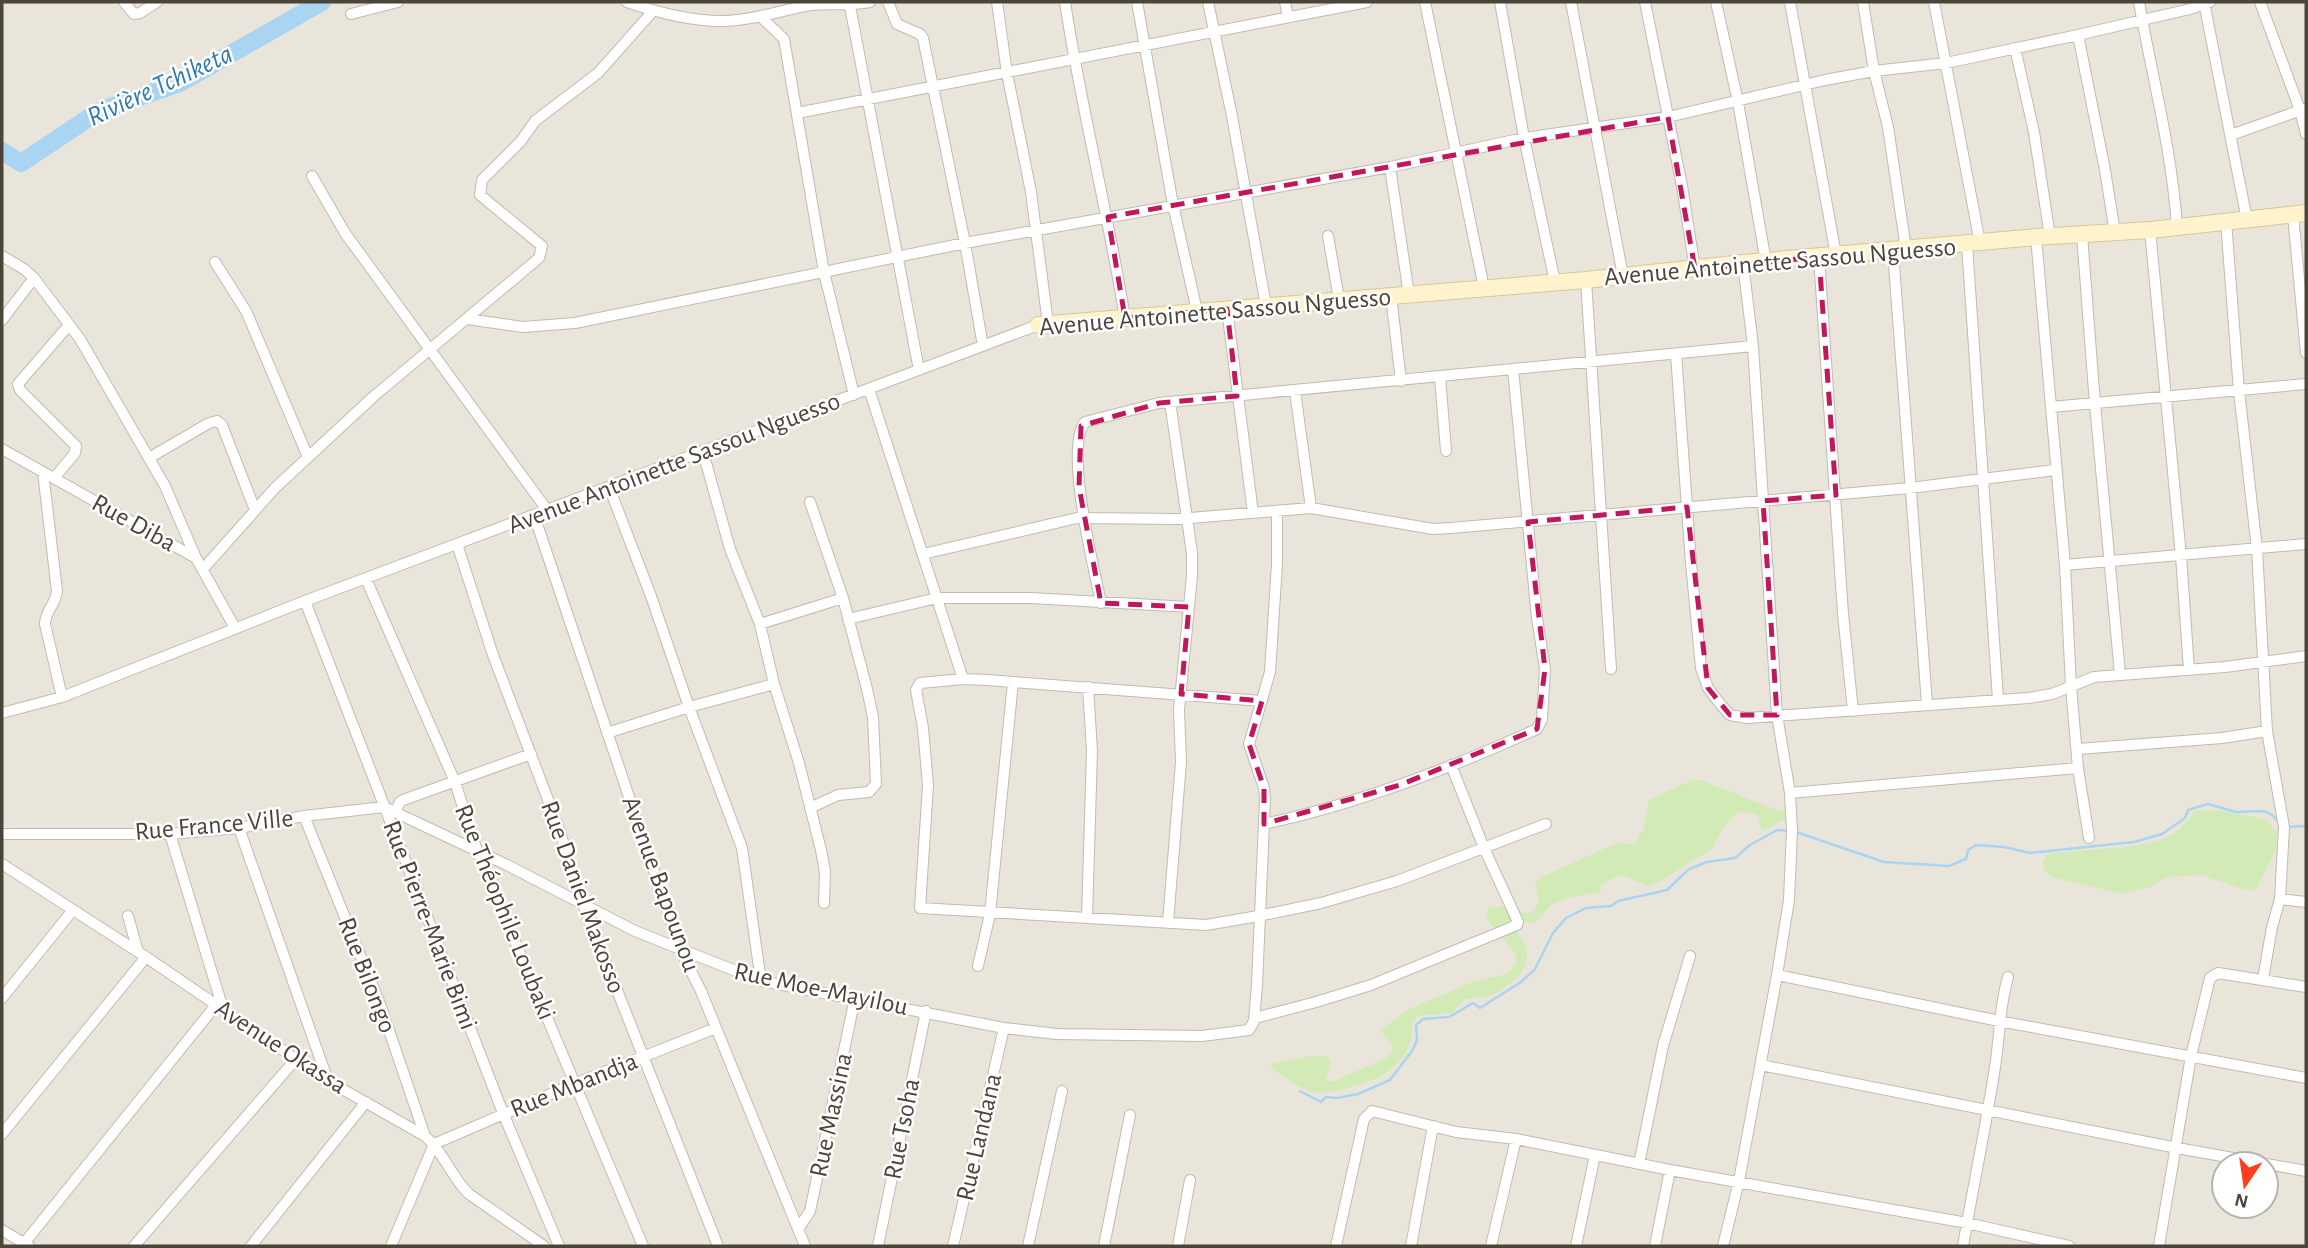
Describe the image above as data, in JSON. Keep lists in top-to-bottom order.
{
  "streets": {
    "street": [
      "Avenue Antoinette Sassou Nguesso",
      "Rue Diba",
      "Rue France Ville",
      "Avenue Bapounou",
      "Rue Daniel Makosso",
      "Rue Théophile Loubaki",
      "Rue Pierre-Marie Bimi",
      "Rue Bilongo",
      "Rue Moe-Mayilou",
      "Avenue Okassa",
      "Rue Mbandja",
      "Rue Massina",
      "Rue Tsoha",
      "Rue Landana"
    ]
  },
  "crossings": [
    ["Avenue Antoinette Sassou Nguesso", "Rue Diba"],
    ["Avenue Antoinette Sassou Nguesso", "Avenue Bapounou"],
    ["Avenue Antoinette Sassou Nguesso", "Rue Daniel Makosso"],
    ["Avenue Antoinette Sassou Nguesso", "Rue Théophile Loubaki"],
    ["Avenue Antoinette Sassou Nguesso", "Rue Pierre-Marie Bimi"],
    ["Rue France Ville", "Rue Pierre-Marie Bimi"],
    ["Rue France Ville", "Rue Bilongo"],
    ["Rue France Ville", "Rue Moe-Mayilou"],
    ["Avenue Bapounou", "Rue Moe-Mayilou"],
    ["Avenue Bapounou", "Rue Mbandja"],
    ["Avenue Bapounou", "Rue Massina"],
    ["Rue Daniel Makosso", "Rue Moe-Mayilou"],
    ["Rue Daniel Makosso", "Rue Mbandja"],
    ["Rue Théophile Loubaki", "Rue Moe-Mayilou"],
    ["Rue Théophile Loubaki", "Rue Mbandja"],
    ["Rue Pierre-Marie Bimi", "Rue Moe-Mayilou"],
    ["Rue Pierre-Marie Bimi", "Rue Mbandja"],
    ["Rue Bilongo", "Avenue Okassa"],
    ["Rue Moe-Mayilou", "Rue Massina"],
    ["Rue Moe-Mayilou", "Rue Tsoha"],
    ["Rue Moe-Mayilou", "Rue Landana"],
    ["Avenue Okassa", "Rue Mbandja"]
  ],
  "water": ["Rivière Tchiketa"],
  "north": "bottom"
}
